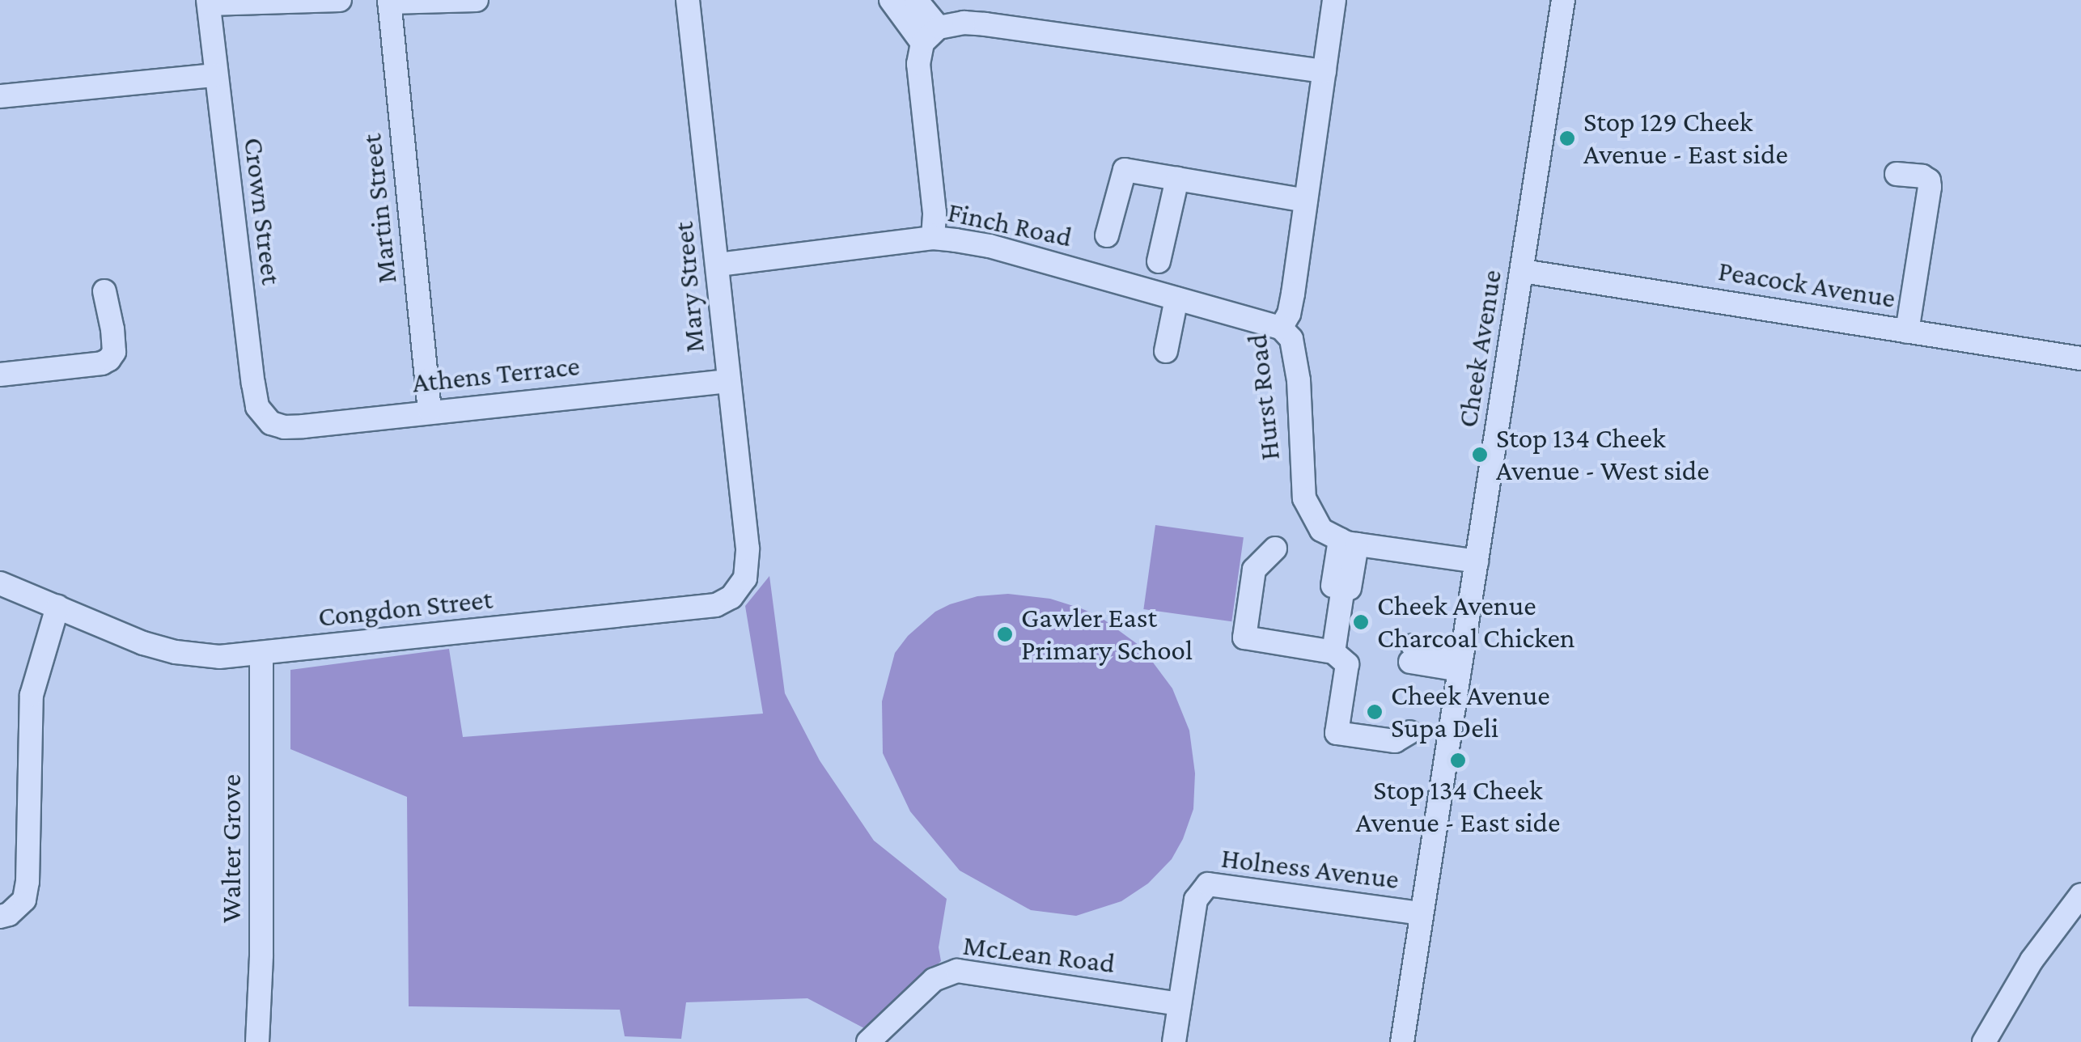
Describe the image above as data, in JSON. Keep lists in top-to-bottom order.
{
  "streets": {
    "street": [
      "Martin Street",
      "Crown Street",
      "Finch Road",
      "Peacock Avenue",
      "Mary Street",
      "Cheek Avenue",
      "Athens Terrace",
      "Hurst Road",
      "Congdon Street",
      "Walter Grove",
      "Holness Avenue",
      "McLean Road"
    ]
  },
  "crossings": [
    ["Martin Street", "Athens Terrace"],
    ["Crown Street", "Athens Terrace"],
    ["Finch Road", "Mary Street"],
    ["Finch Road", "Hurst Road"],
    ["Peacock Avenue", "Cheek Avenue"],
    ["Mary Street", "Athens Terrace"],
    ["Mary Street", "Congdon Street"],
    ["Cheek Avenue", "Holness Avenue"],
    ["Congdon Street", "Walter Grove"],
    ["Holness Avenue", "McLean Road"]
  ],
  "places": [
    "Stop 129 Cheek Avenue - East side",
    "Stop 134 Cheek Avenue - West side",
    "Cheek Avenue Charcoal Chicken",
    "Gawler East Primary School",
    "Cheek Avenue Supa Deli",
    "Stop 134 Cheek Avenue - East side"
  ]
}
